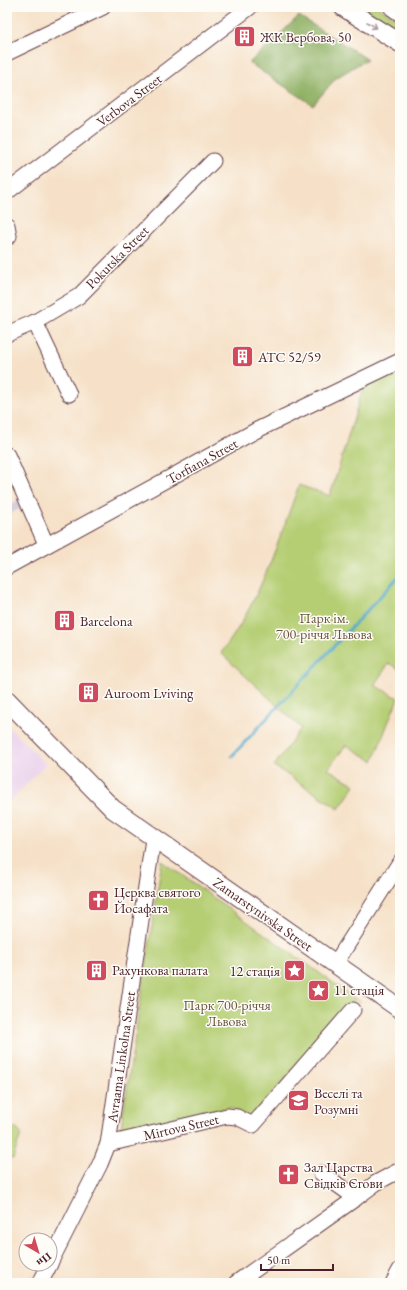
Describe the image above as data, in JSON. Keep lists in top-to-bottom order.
{
  "streets": {
    "main road": ["Zamarstynivska Street"],
    "street": [
      "Verbova Street",
      "Pokutska Street",
      "Torfiana Street",
      "Avraama Linkolna Street",
      "Mirtova Street"
    ]
  },
  "crossings": [
    ["Zamarstynivska Street", "Avraama Linkolna Street"],
    ["Avraama Linkolna Street", "Mirtova Street"]
  ],
  "parks": ["Парк ім. 700-річчя Львова", "Парк 700-річчя Львова"],
  "places": {
    "building": [
      "ЖК Вербова, 50",
      "АТС 52/59",
      "Barcelona",
      "Auroom Lviving",
      "Рахункова палата"
    ],
    "church": ["Церква святого Йосафата", "Зал Царства Свідків Єгови"],
    "place": ["12 стація", "11 стація"],
    "school or university": ["Веселі та Розумні"]
  },
  "scale_bar": "50 m",
  "north": "bottom right"
}
